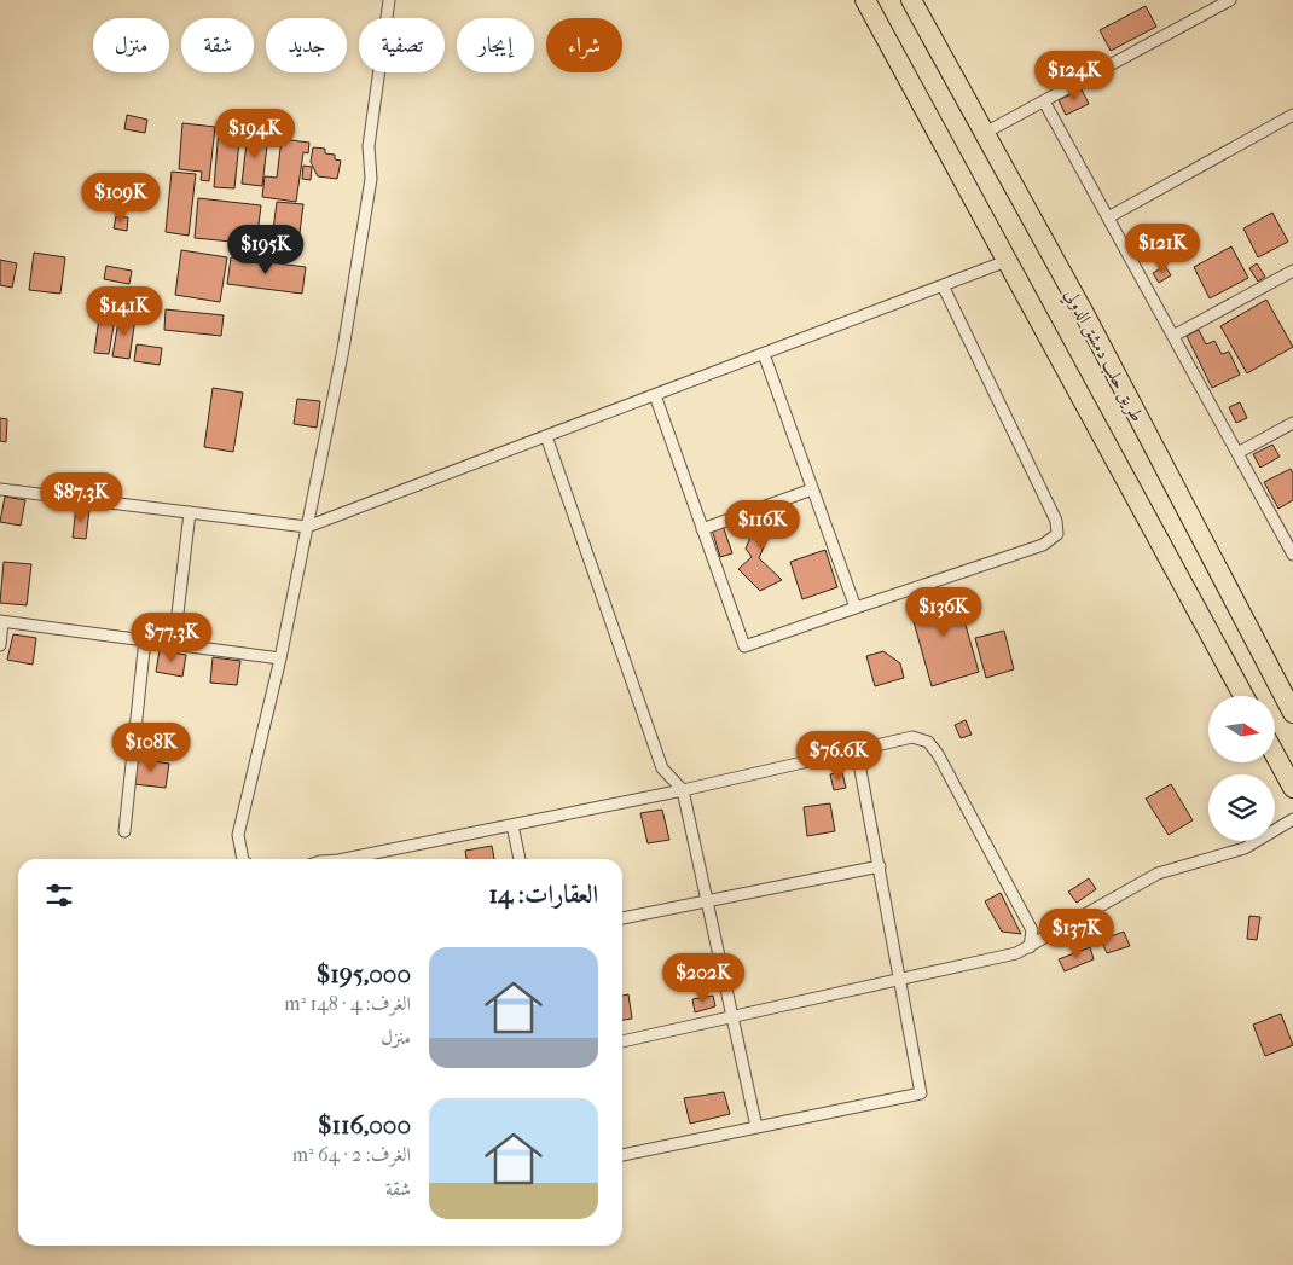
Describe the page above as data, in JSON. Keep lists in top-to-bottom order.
{
  "streets": {
    "highway": ["طريق حلب دمشق الدولي"]
  },
  "north": "right",
  "page": {
    "chip": [
      "شراء",
      "إيجار",
      "تصفية",
      "جديد",
      "شقة",
      "منزل"
    ],
    "price": [
      "$124K",
      "$194K",
      "$109K",
      "$121K",
      "$195K",
      "$141K",
      "$87.3K",
      "$116K",
      "$136K",
      "$77.3K",
      "$108K",
      "$76.6K",
      "$137K",
      "$202K"
    ],
    "heading": "العقارات: 14",
    "list": [
      {
        "name": "$195,000",
        "note": "الغرف: 4 · 148 m² · منزل"
      },
      {
        "name": "$116,000",
        "note": "الغرف: 2 · 64 m² · شقة"
      }
    ]
  }
}
